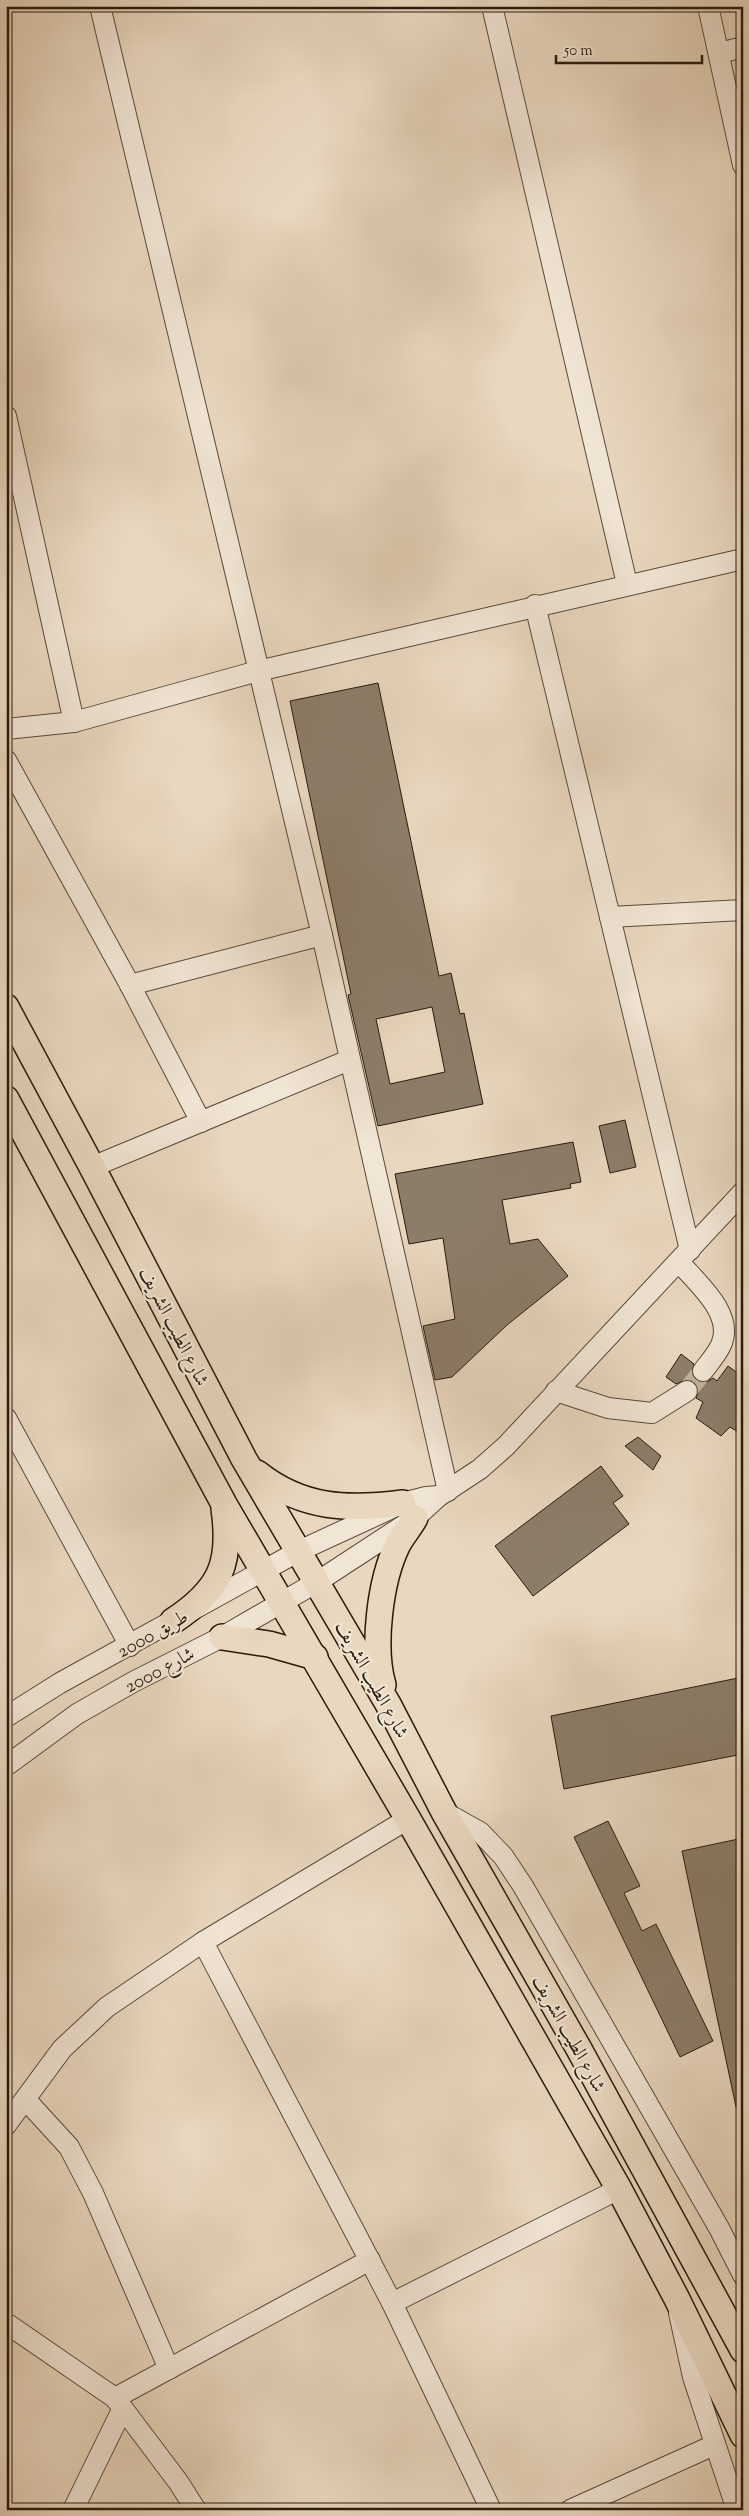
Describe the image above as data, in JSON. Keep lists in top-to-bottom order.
{
  "streets": {
    "main road": ["شارع الطيب الشريف"],
    "street": ["طريق 2000", "شارع 2000"]
  },
  "crossings": [
    ["شارع الطيب الشريف", "طريق 2000"],
    ["شارع الطيب الشريف", "شارع 2000"],
    ["طريق 2000", "شارع 2000"]
  ],
  "scale_bar": "50 m"
}
